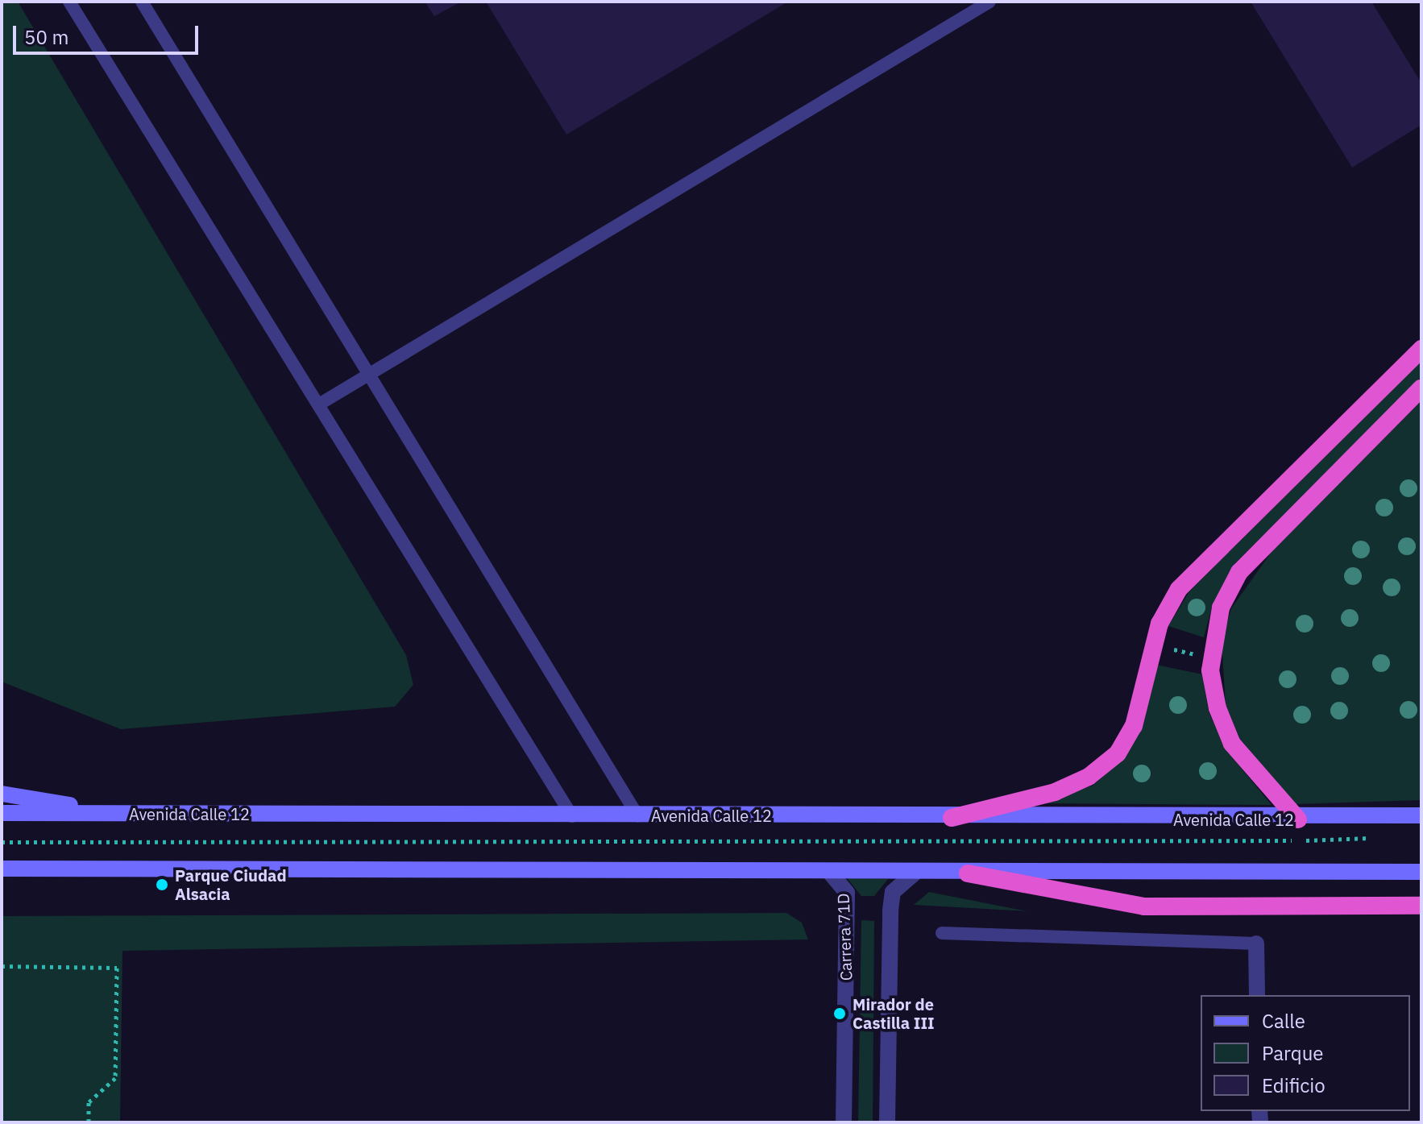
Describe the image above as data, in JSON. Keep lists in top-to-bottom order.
{
  "streets": {
    "main road": ["Avenida Calle 12"],
    "street": ["Carrera 71D"]
  },
  "places": ["Parque Ciudad Alsacia", "Mirador de Castilla III"],
  "legend": ["Calle", "Parque", "Edificio"],
  "scale_bar": "50 m"
}
